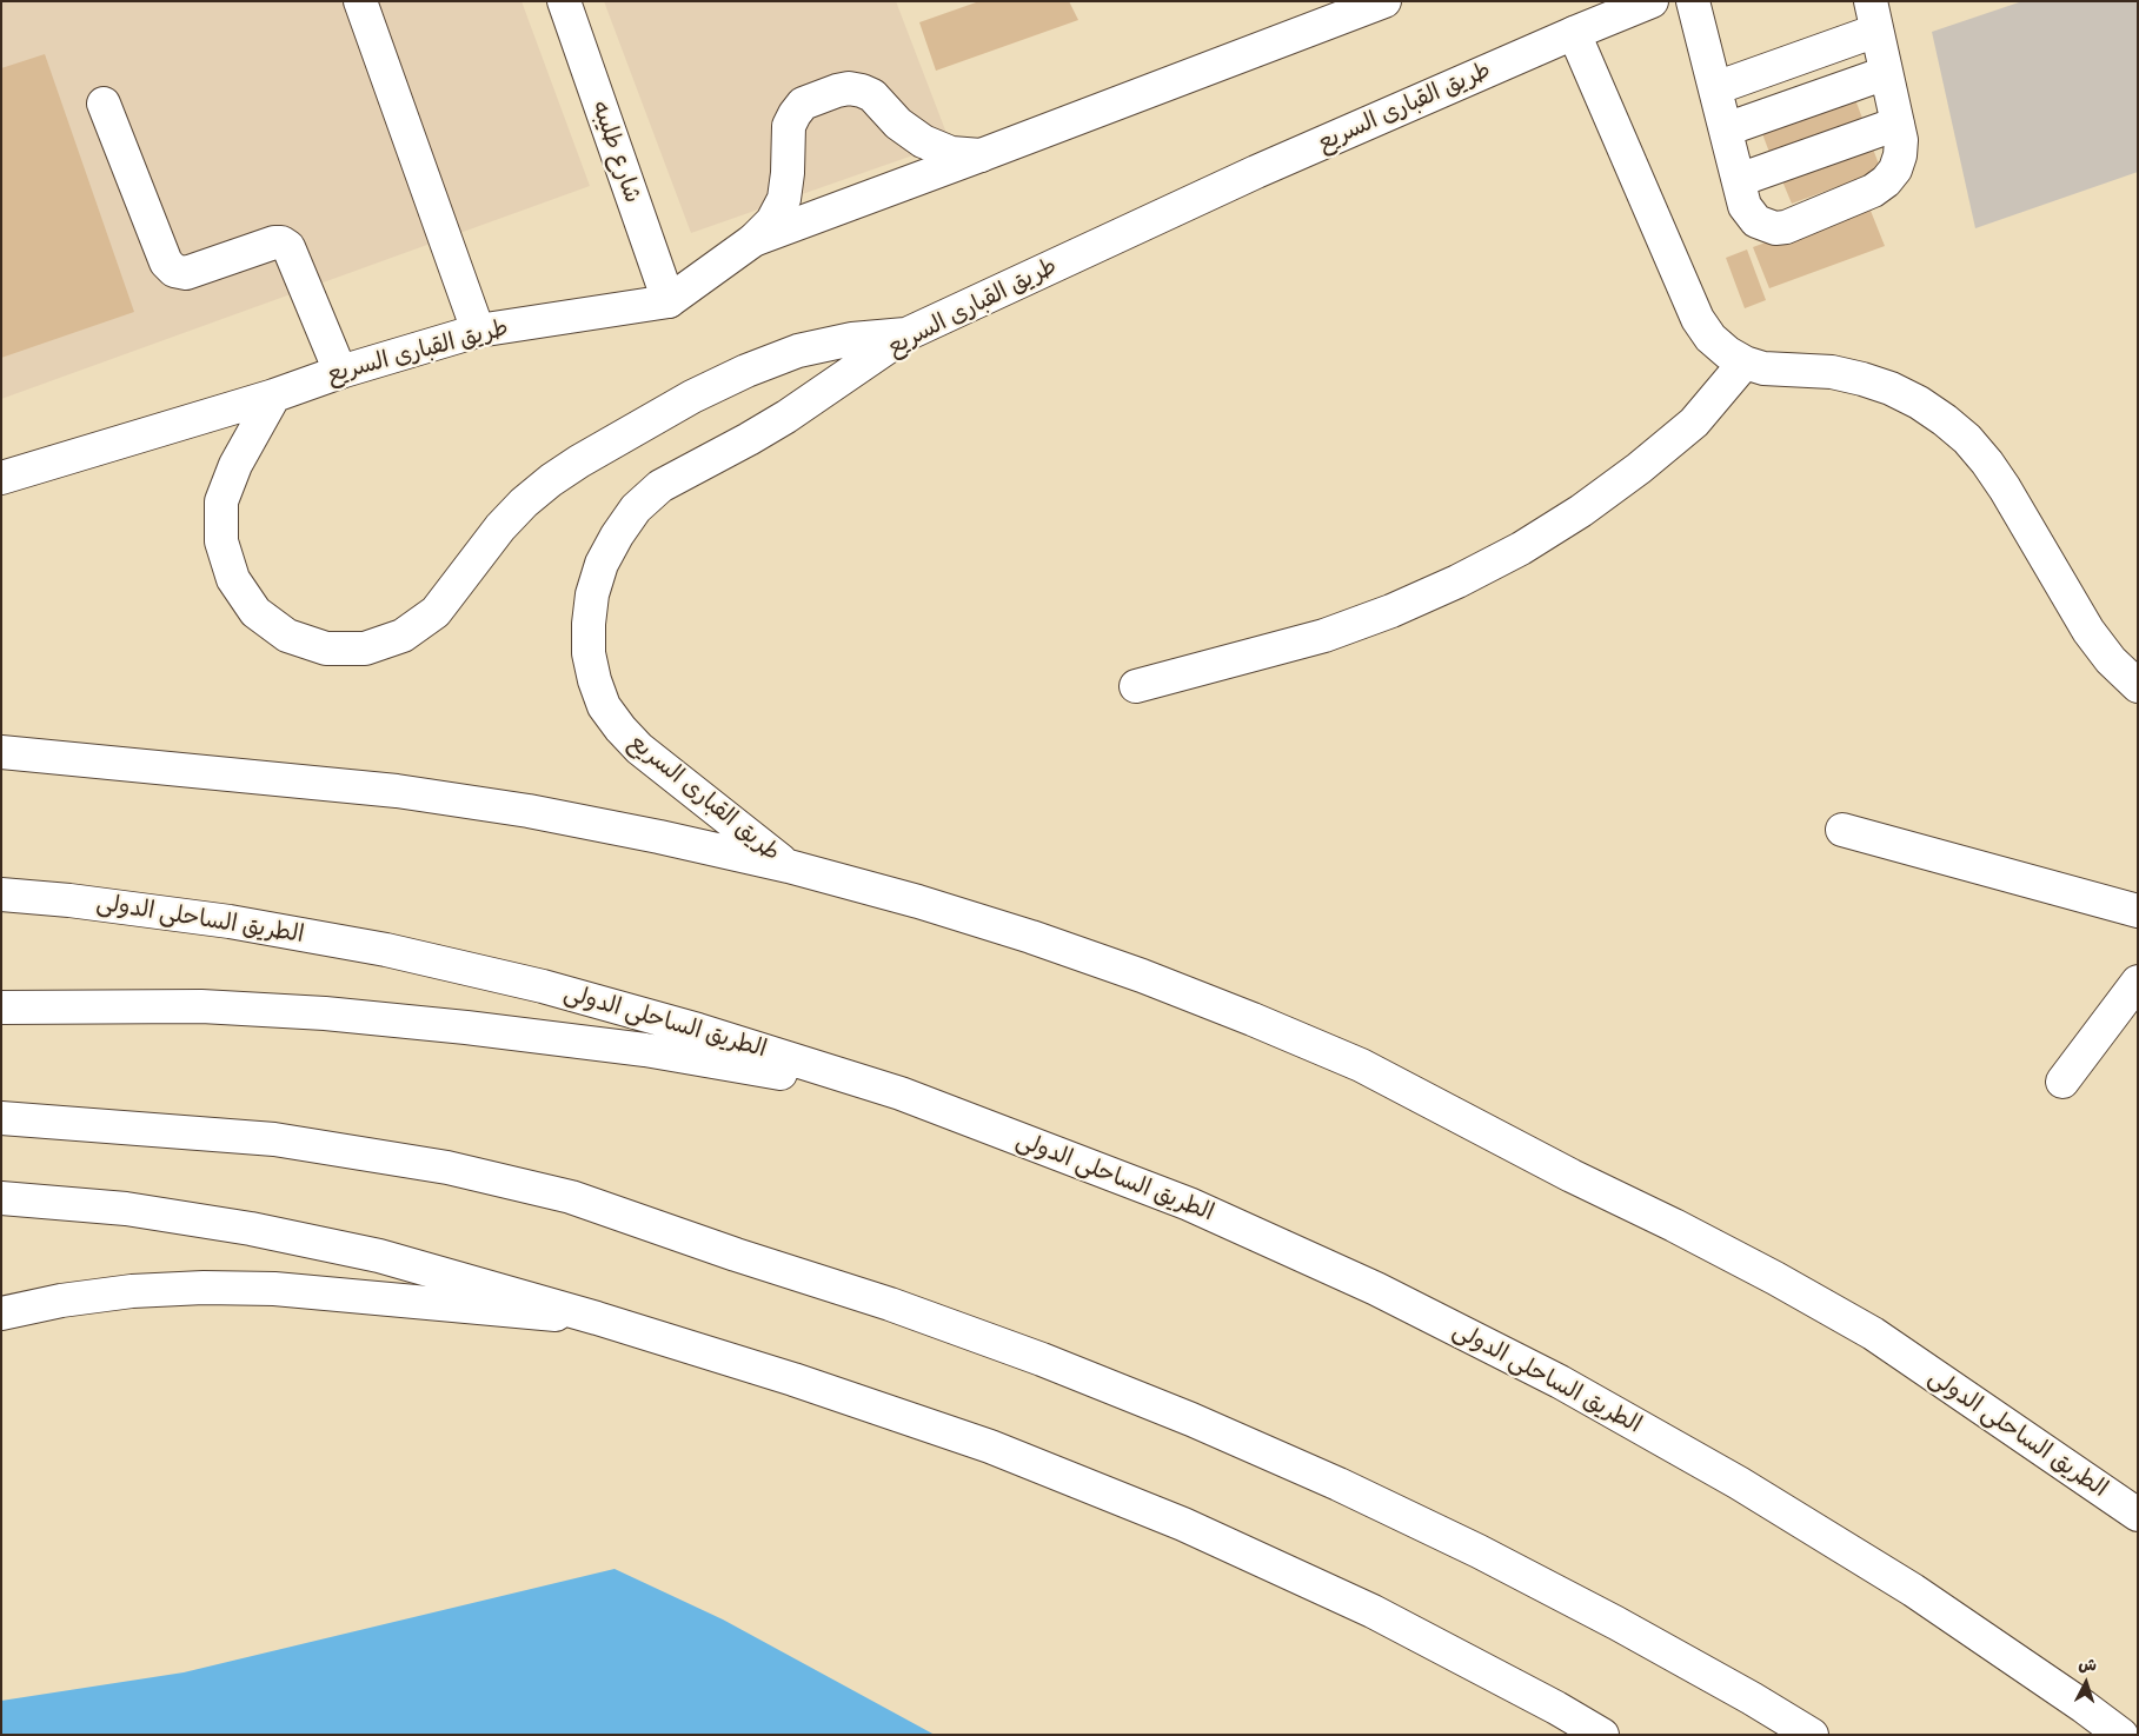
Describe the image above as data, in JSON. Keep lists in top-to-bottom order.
{
  "streets": {
    "main road": ["طريق القبارى السريع", "شارع طليبه", "الطريق الساحلى الدولى"]
  },
  "crossings": [
    ["طريق القبارى السريع", "شارع طليبه"],
    ["طريق القبارى السريع", "الطريق الساحلى الدولى"]
  ],
  "north": "top"
}
